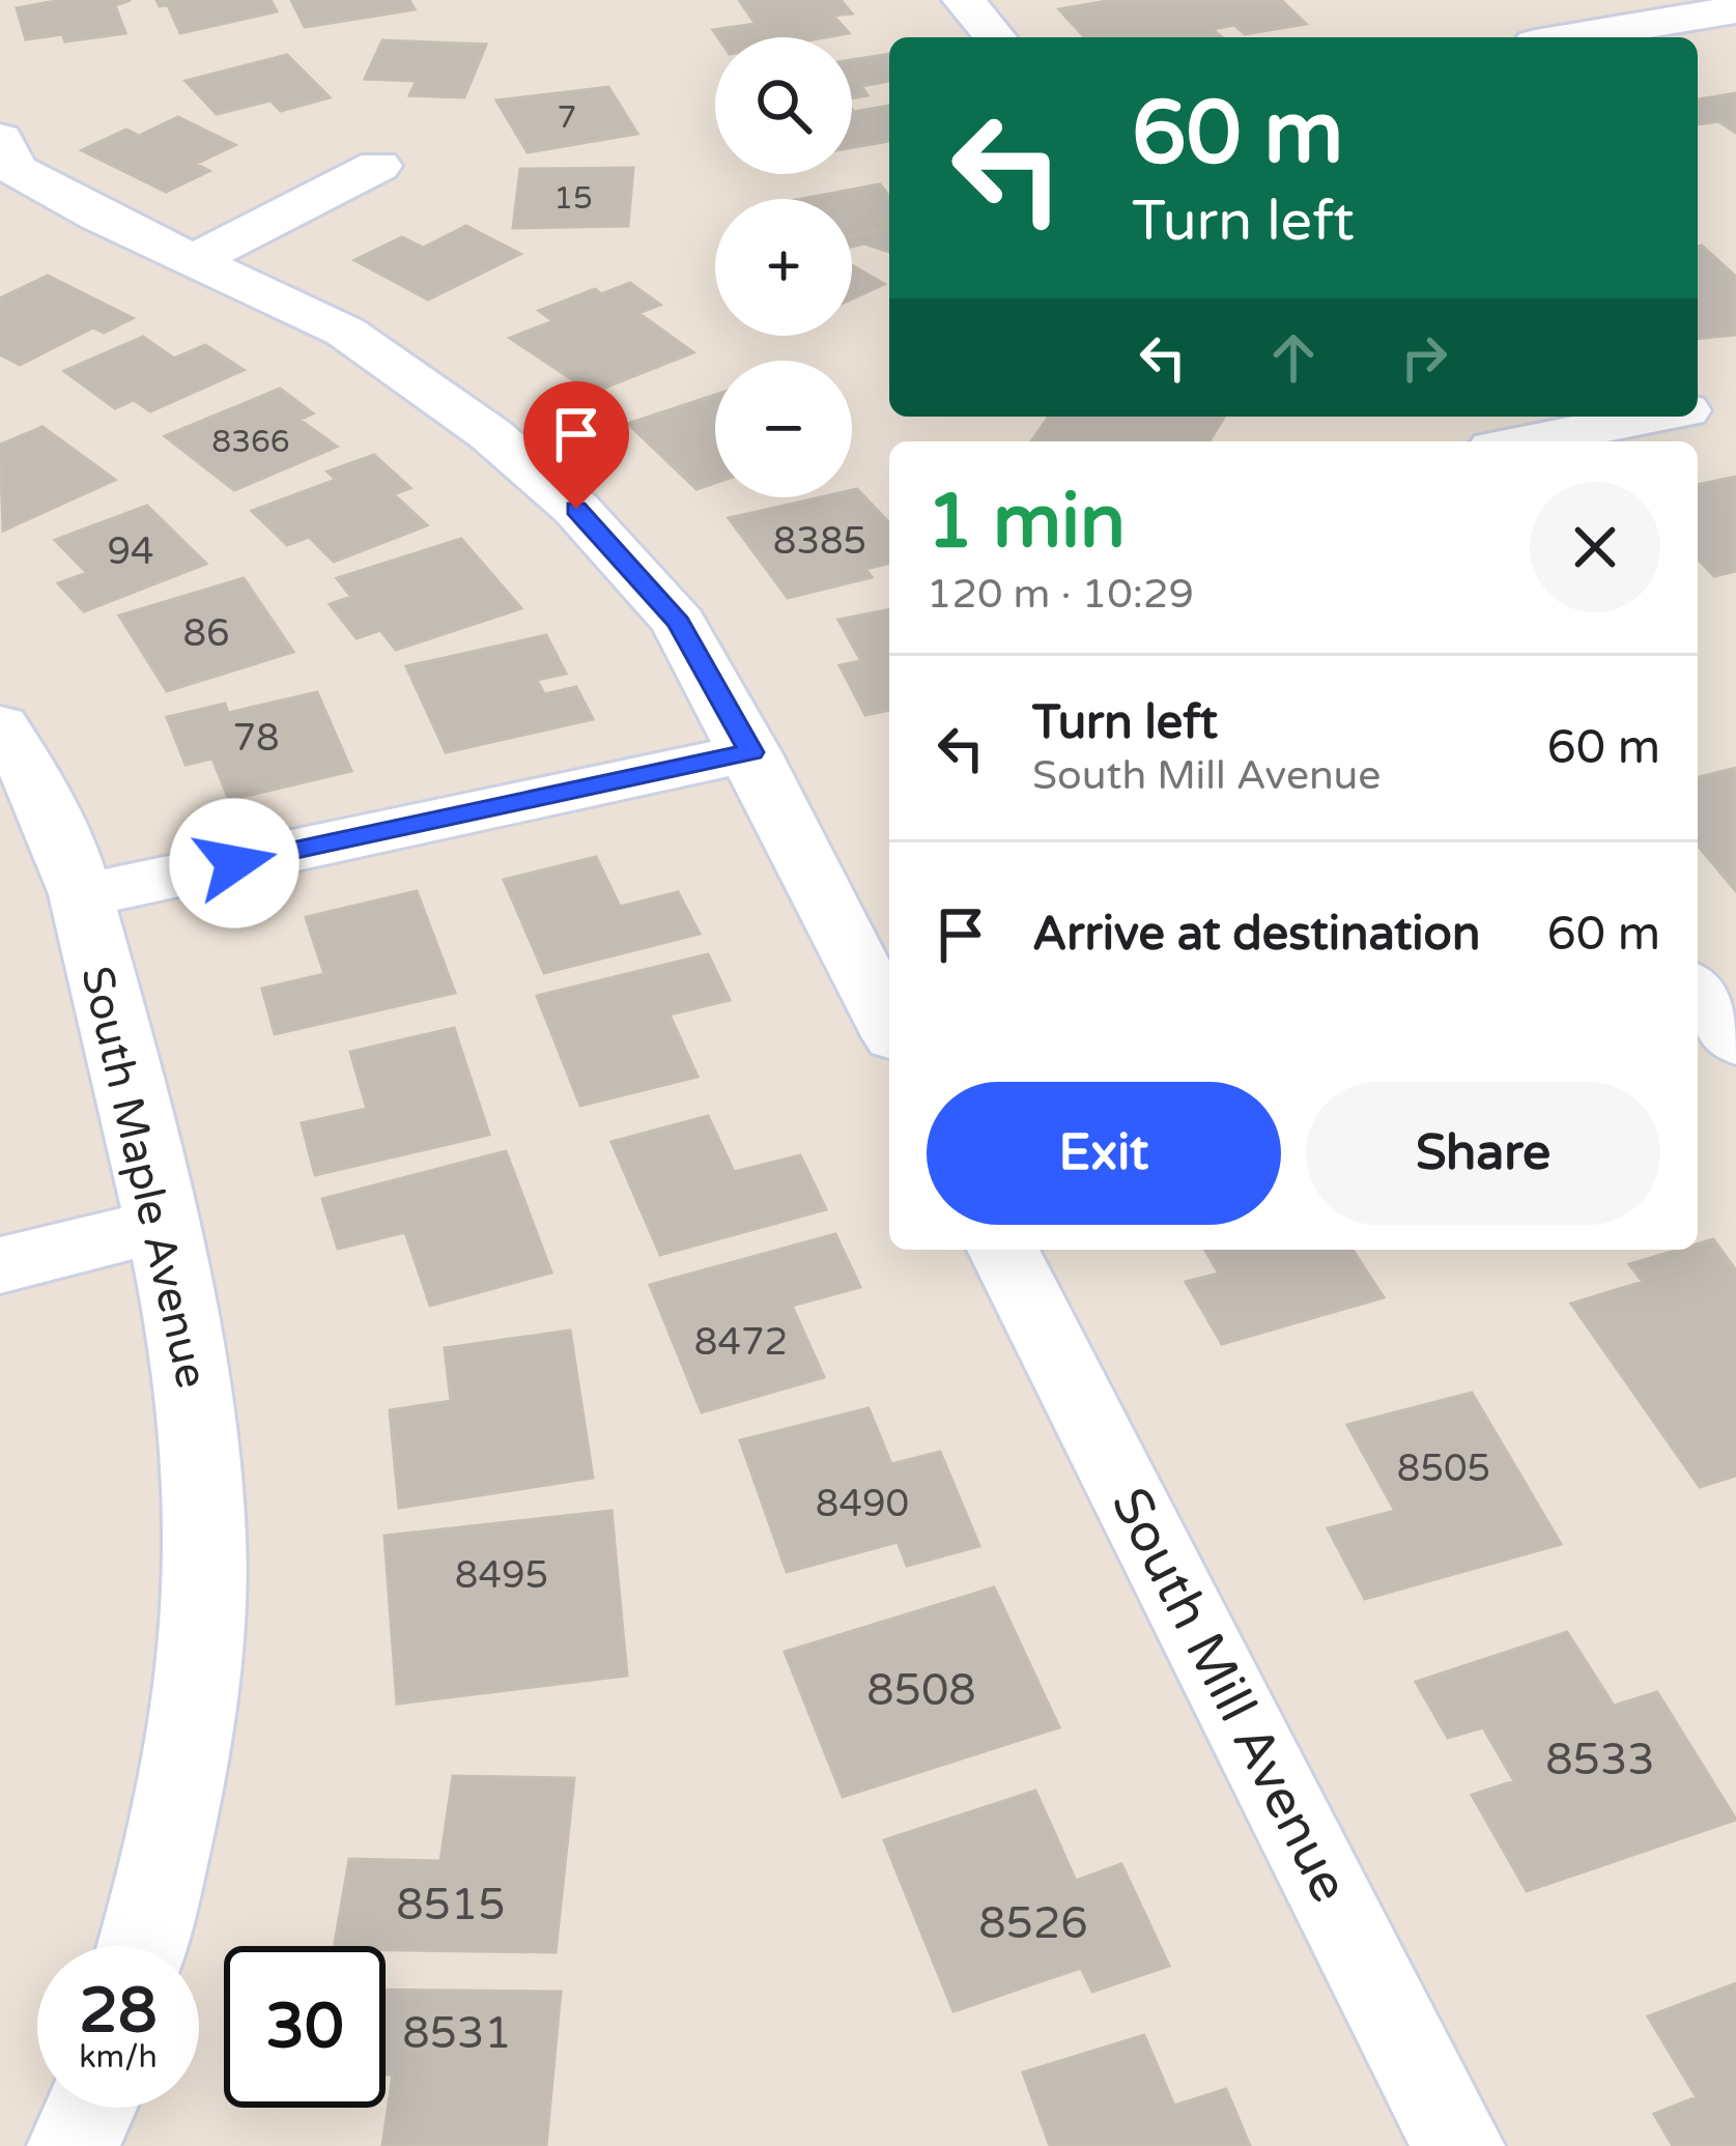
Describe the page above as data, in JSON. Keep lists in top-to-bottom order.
{
  "streets": {
    "street": ["South Maple Avenue", "South Mill Avenue"]
  },
  "house_numbers": [
    "7",
    "15",
    "8366",
    "8385",
    "94",
    "86",
    "78",
    "8472",
    "8505",
    "8490",
    "8495",
    "8508",
    "8533",
    "8515",
    "8526",
    "8531"
  ],
  "page": {
    "map_buttons": ["+", "−"],
    "turn": ["60 m", "Turn left"],
    "heading": ["1 min", "120 m · 10:29"],
    "list": [
      {
        "name": "Turn left",
        "note": "South Mill Avenue",
        "value": "60 m"
      },
      {
        "name": "Arrive at destination",
        "value": "60 m"
      }
    ],
    "buttons": ["Exit", "Share"],
    "speed": "28 km/h",
    "limit": "30"
  }
}
